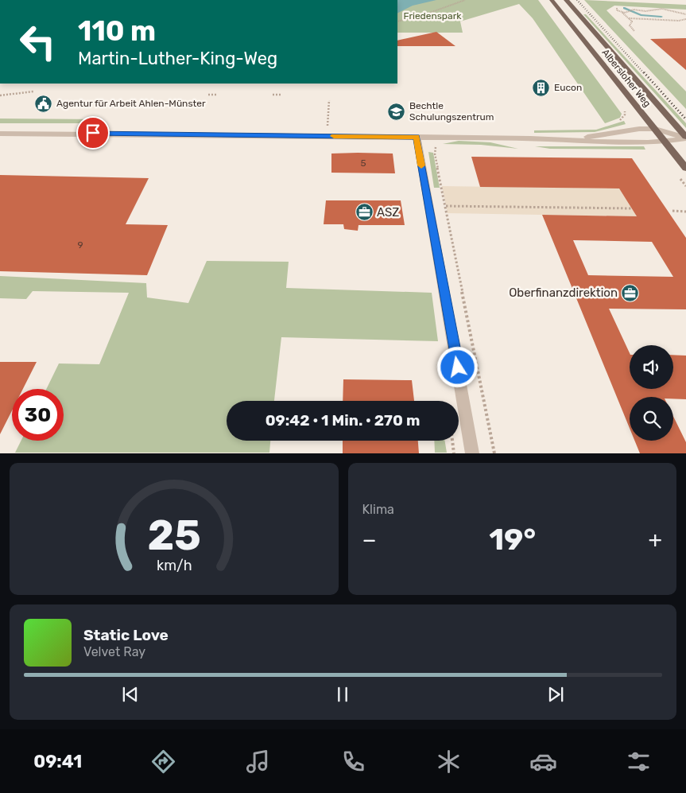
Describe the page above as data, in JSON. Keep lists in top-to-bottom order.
{
  "streets": {
    "main road": ["Albersloher Weg"]
  },
  "parks": ["Friedenspark"],
  "places": {
    "building": ["Eucon"],
    "public building": ["Agentur für Arbeit Ahlen-Münster"],
    "school or university": ["Bechtle Schulungszentrum"],
    "office": ["ASZ", "Oberfinanzdirektion"]
  },
  "house_numbers": ["5", "9"],
  "page": {
    "turn": ["110 m", "Martin-Luther-King-Weg"],
    "limit": "30",
    "trip": "09:42 · 1 Min. · 270 m",
    "tile": "Klima",
    "heat": ["−", "19°", "+"],
    "song": ["Static Love", "Velvet Ray"],
    "tabs": "09:41",
    "gauge": ["25", "km/h"]
  }
}
